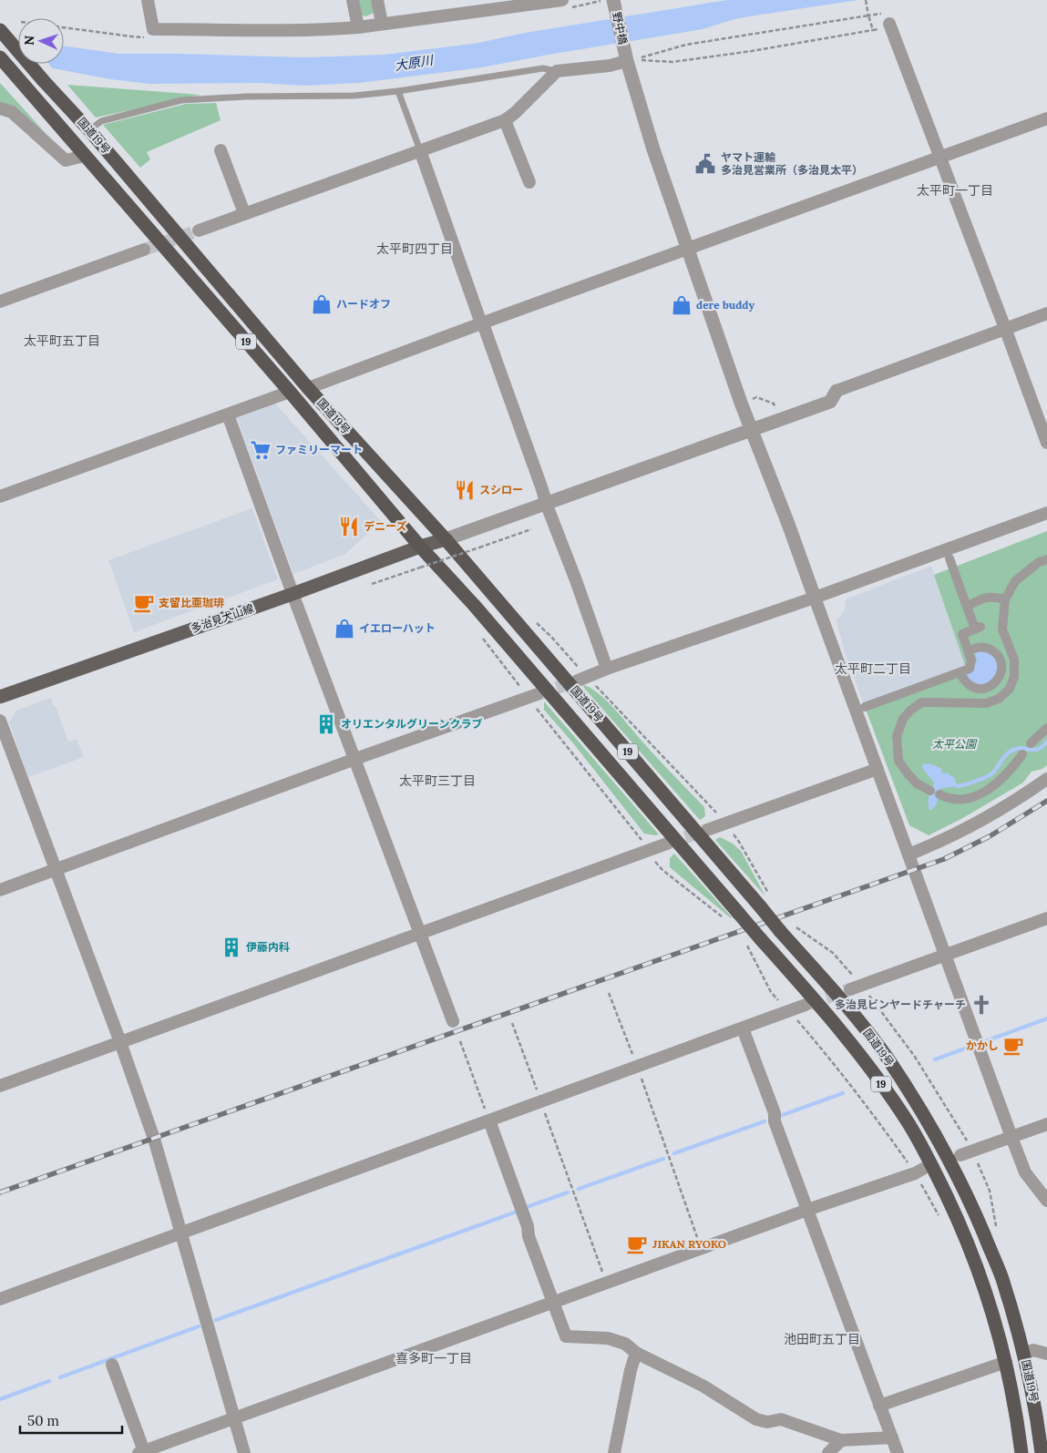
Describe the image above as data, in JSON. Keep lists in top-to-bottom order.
{
  "streets": {
    "highway": ["国道19号", "19"],
    "main road": ["多治見犬山線"],
    "street": ["野中橋"]
  },
  "crossings": [
    ["国道19号", "多治見犬山線"]
  ],
  "districts": [
    "太平町一丁目",
    "太平町四丁目",
    "太平町五丁目",
    "太平町二丁目",
    "太平町三丁目",
    "池田町五丁目",
    "喜多町一丁目"
  ],
  "water": ["大原川"],
  "parks": ["太平公園"],
  "places": {
    "public building": ["ヤマト運輸 多治見営業所（多治見太平）"],
    "shop": ["ハードオフ", "dere buddy", "イエローハット"],
    "supermarket": ["ファミリーマート"],
    "restaurant": ["スシロー", "デニーズ"],
    "cafe": ["支留比亜珈琲", "かかし", "JIKAN RYOKO"],
    "building": ["オリエンタルグリーンクラブ", "伊藤内科"],
    "church": ["多治見ビンヤードチャーチ"]
  },
  "scale_bar": "50 m",
  "north": "left"
}
